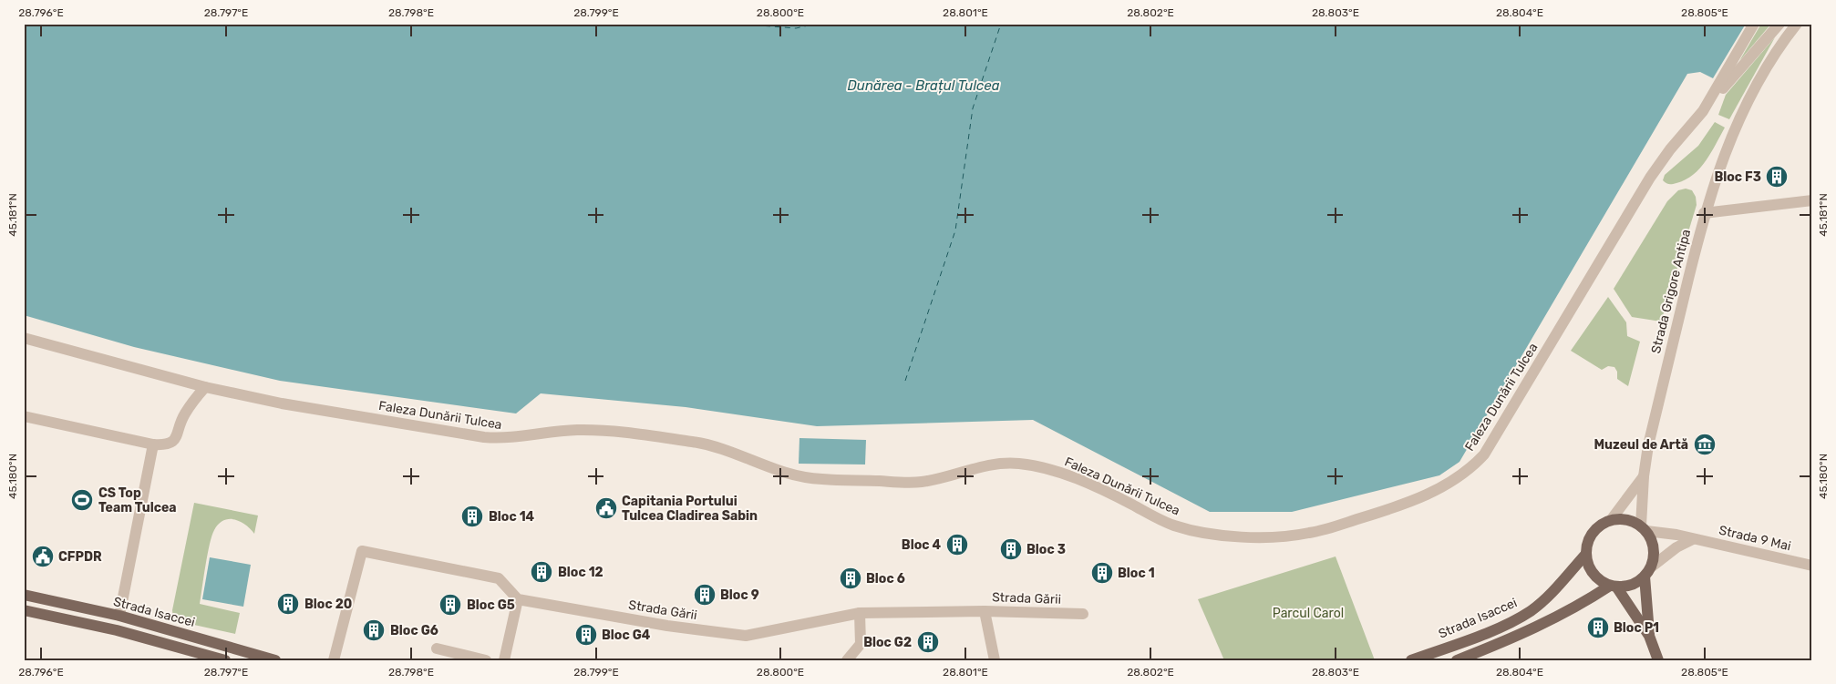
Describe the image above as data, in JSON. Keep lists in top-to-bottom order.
{
  "streets": {
    "main road": ["Strada Isaccei"],
    "street": [
      "Strada Grigore Antipa",
      "Faleza Dunării Tulcea",
      "Strada 9 Mai",
      "Strada Gării"
    ]
  },
  "crossings": [
    ["Strada Grigore Antipa", "Strada 9 Mai"],
    ["Strada Grigore Antipa", "Strada Isaccei"],
    ["Strada 9 Mai", "Strada Isaccei"]
  ],
  "water": ["Dunărea - Brațul Tulcea"],
  "parks": ["Parcul Carol"],
  "places": {
    "building": [
      "Bloc F3",
      "Bloc 14",
      "Bloc 4",
      "Bloc 3",
      "Bloc 12",
      "Bloc 1",
      "Bloc 6",
      "Bloc 9",
      "Bloc 20",
      "Bloc G5",
      "Bloc P1",
      "Bloc G6",
      "Bloc G4",
      "Bloc G2"
    ],
    "museum": ["Muzeul de Artă"],
    "sports": ["CS Top Team Tulcea"],
    "public building": ["Capitania Portului Tulcea Cladirea Sabin", "CFPDR"]
  },
  "coordinates": [
    "28.796°E",
    "28.797°E",
    "28.798°E",
    "28.799°E",
    "28.800°E",
    "28.801°E",
    "28.802°E",
    "28.803°E",
    "28.804°E",
    "28.805°E",
    "45.181°N",
    "45.180°N"
  ]
}
